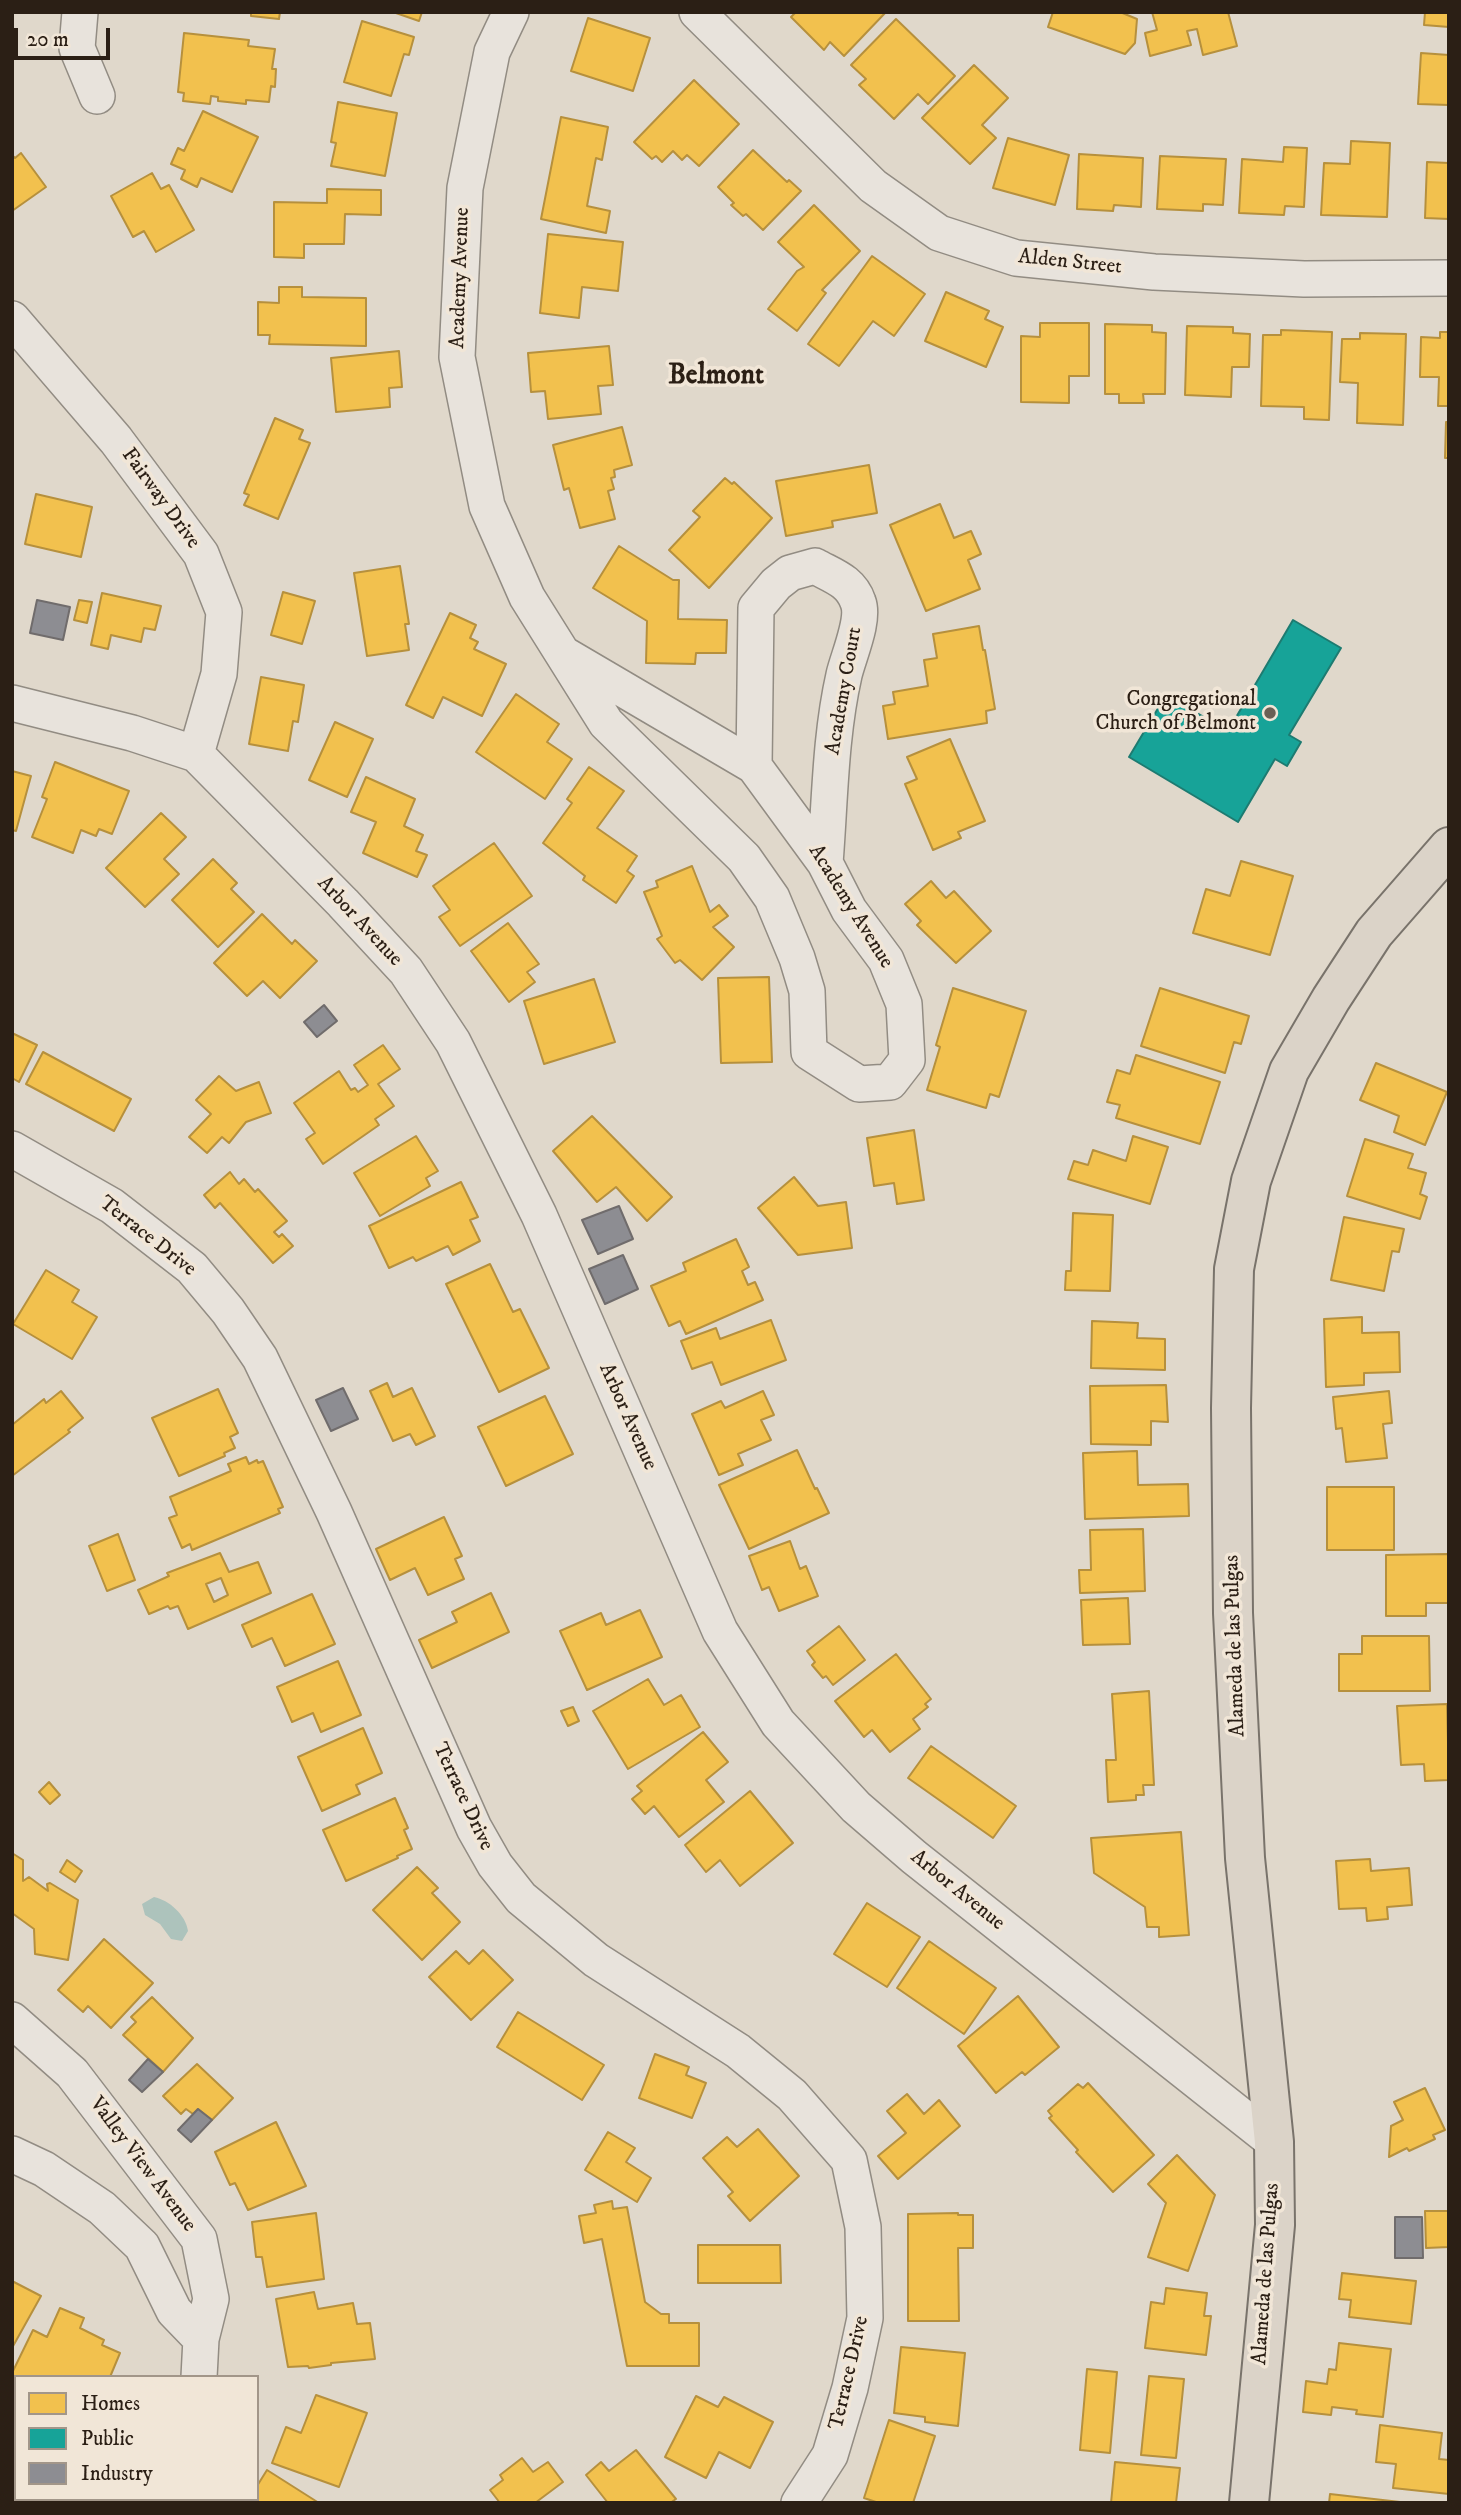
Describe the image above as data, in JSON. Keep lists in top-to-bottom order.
{
  "streets": {
    "main road": ["Alameda de las Pulgas"],
    "street": [
      "Alden Street",
      "Academy Avenue",
      "Fairway Drive",
      "Academy Court",
      "Arbor Avenue",
      "Terrace Drive",
      "Valley View Avenue"
    ]
  },
  "crossings": [
    ["Academy Avenue", "Academy Court"],
    ["Fairway Drive", "Arbor Avenue"],
    ["Arbor Avenue", "Alameda de las Pulgas"]
  ],
  "districts": ["Belmont"],
  "places": ["Congregational Church of Belmont"],
  "legend": ["Homes", "Public", "Industry"],
  "scale_bar": "20 m"
}
